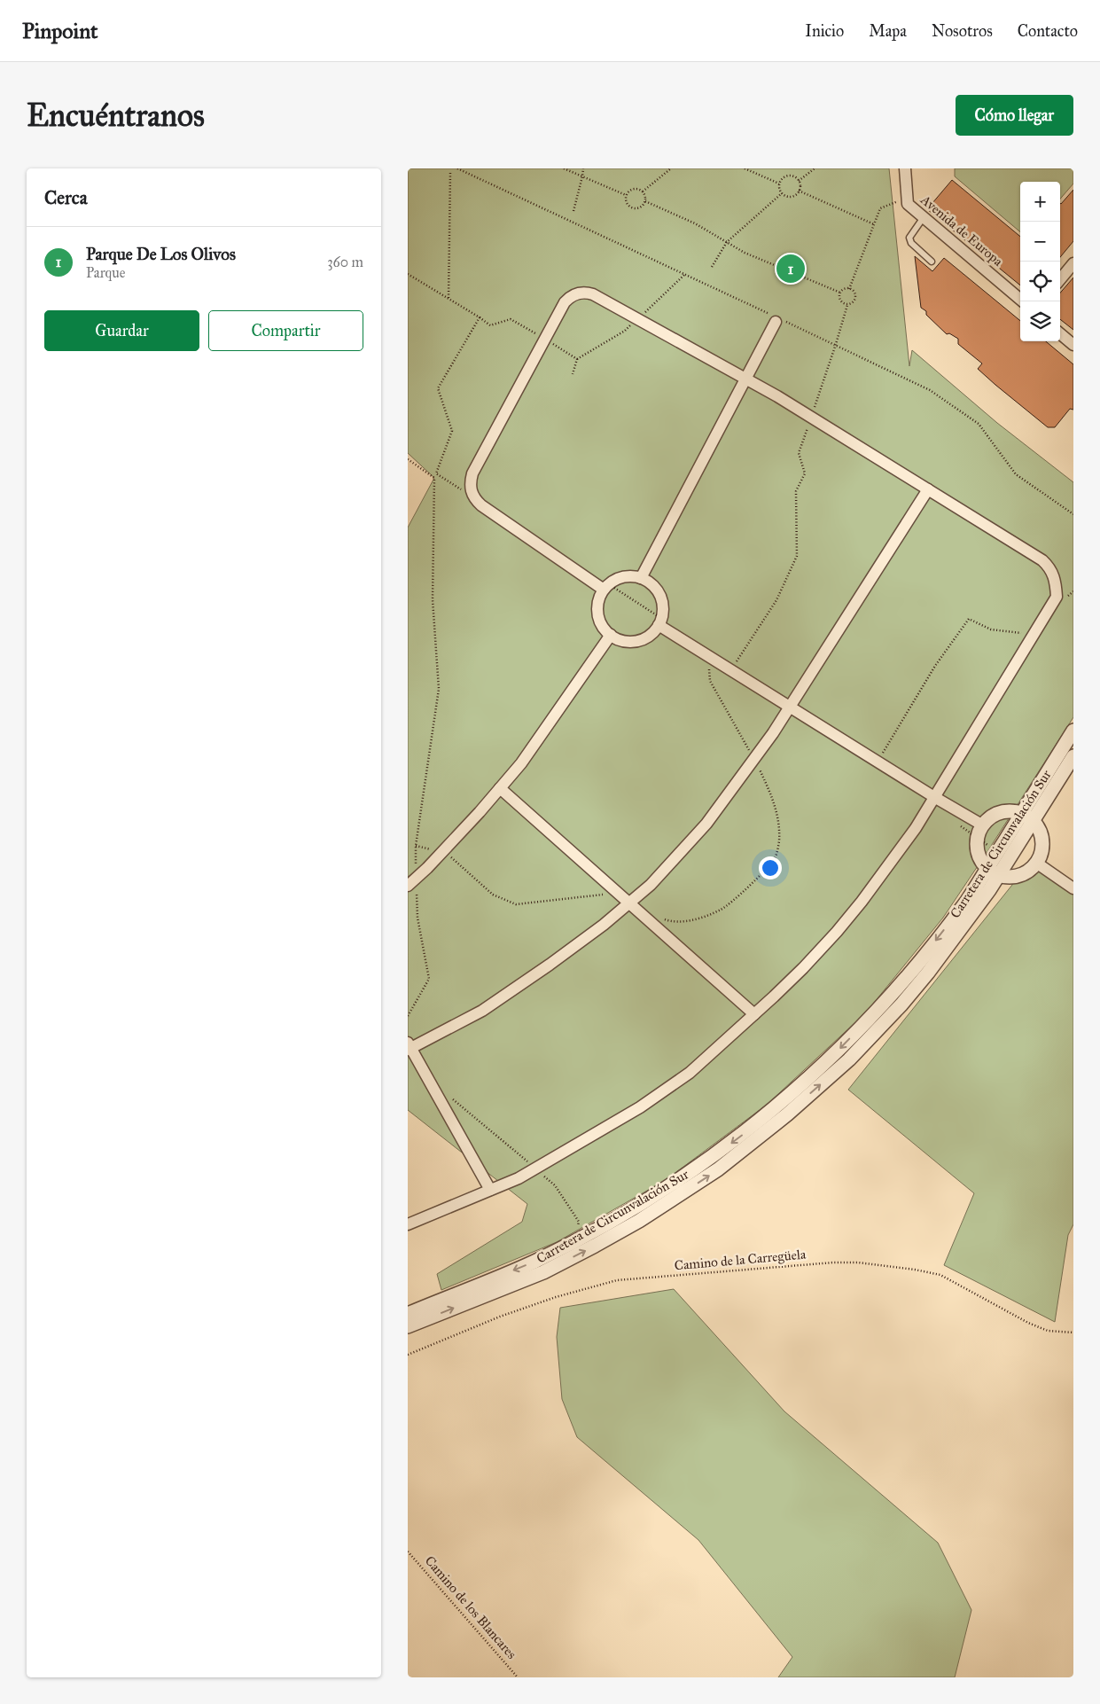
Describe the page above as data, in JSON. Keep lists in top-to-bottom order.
{
  "streets": {
    "street": ["Avenida de Europa", "Carretera de Circunvalación Sur"],
    "path": ["Camino de la Carregüela", "Camino de los Blancares"]
  },
  "page": {
    "header": "Pinpoint",
    "nav": [
      "Inicio",
      "Mapa",
      "Nosotros",
      "Contacto"
    ],
    "buttons": [
      "Cómo llegar",
      ["Guardar", "Compartir"]
    ],
    "title": "Encuéntranos",
    "heading": "Cerca",
    "map_buttons": ["+", "−"],
    "list": [
      {
        "mark": "1",
        "name": "Parque De Los Olivos",
        "note": "Parque",
        "value": "360 m"
      }
    ],
    "pins": "1"
  }
}
